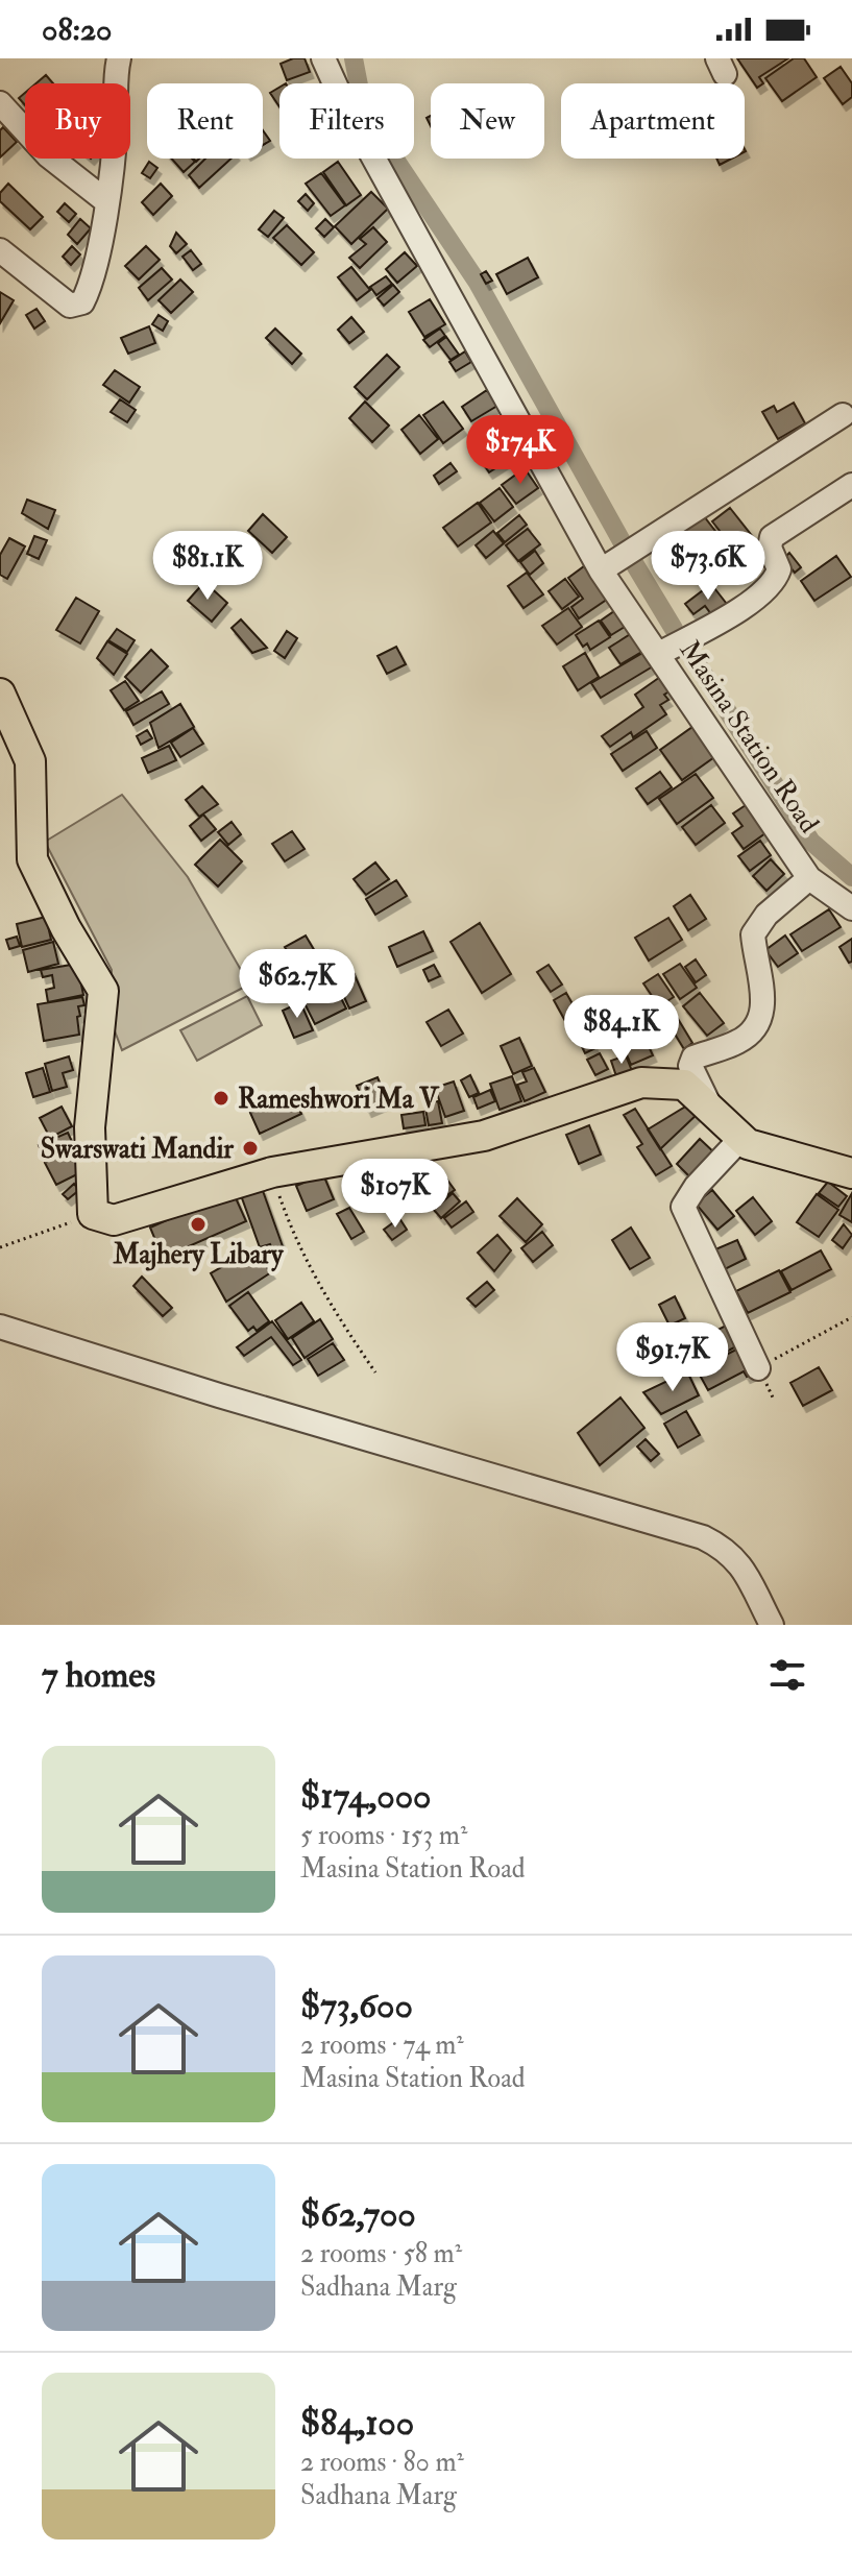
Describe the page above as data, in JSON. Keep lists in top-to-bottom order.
{
  "streets": {
    "street": ["Masina Station Road"]
  },
  "places": ["Rameshwori Ma V", "Swarswati Mandir", "Majhery Libary"],
  "page": {
    "status": "08:20",
    "chip": [
      "Buy",
      "Rent",
      "Filters",
      "New",
      "Apartment"
    ],
    "price": [
      "$174K",
      "$81.1K",
      "$73.6K",
      "$62.7K",
      "$84.1K",
      "$107K",
      "$91.7K"
    ],
    "heading": "7 homes",
    "list": [
      {
        "name": "$174,000",
        "note": "5 rooms · 153 m² · Masina Station Road"
      },
      {
        "name": "$73,600",
        "note": "2 rooms · 74 m² · Masina Station Road"
      },
      {
        "name": "$62,700",
        "note": "2 rooms · 58 m² · Sadhana Marg"
      },
      {
        "name": "$84,100",
        "note": "2 rooms · 80 m² · Sadhana Marg"
      }
    ]
  }
}
